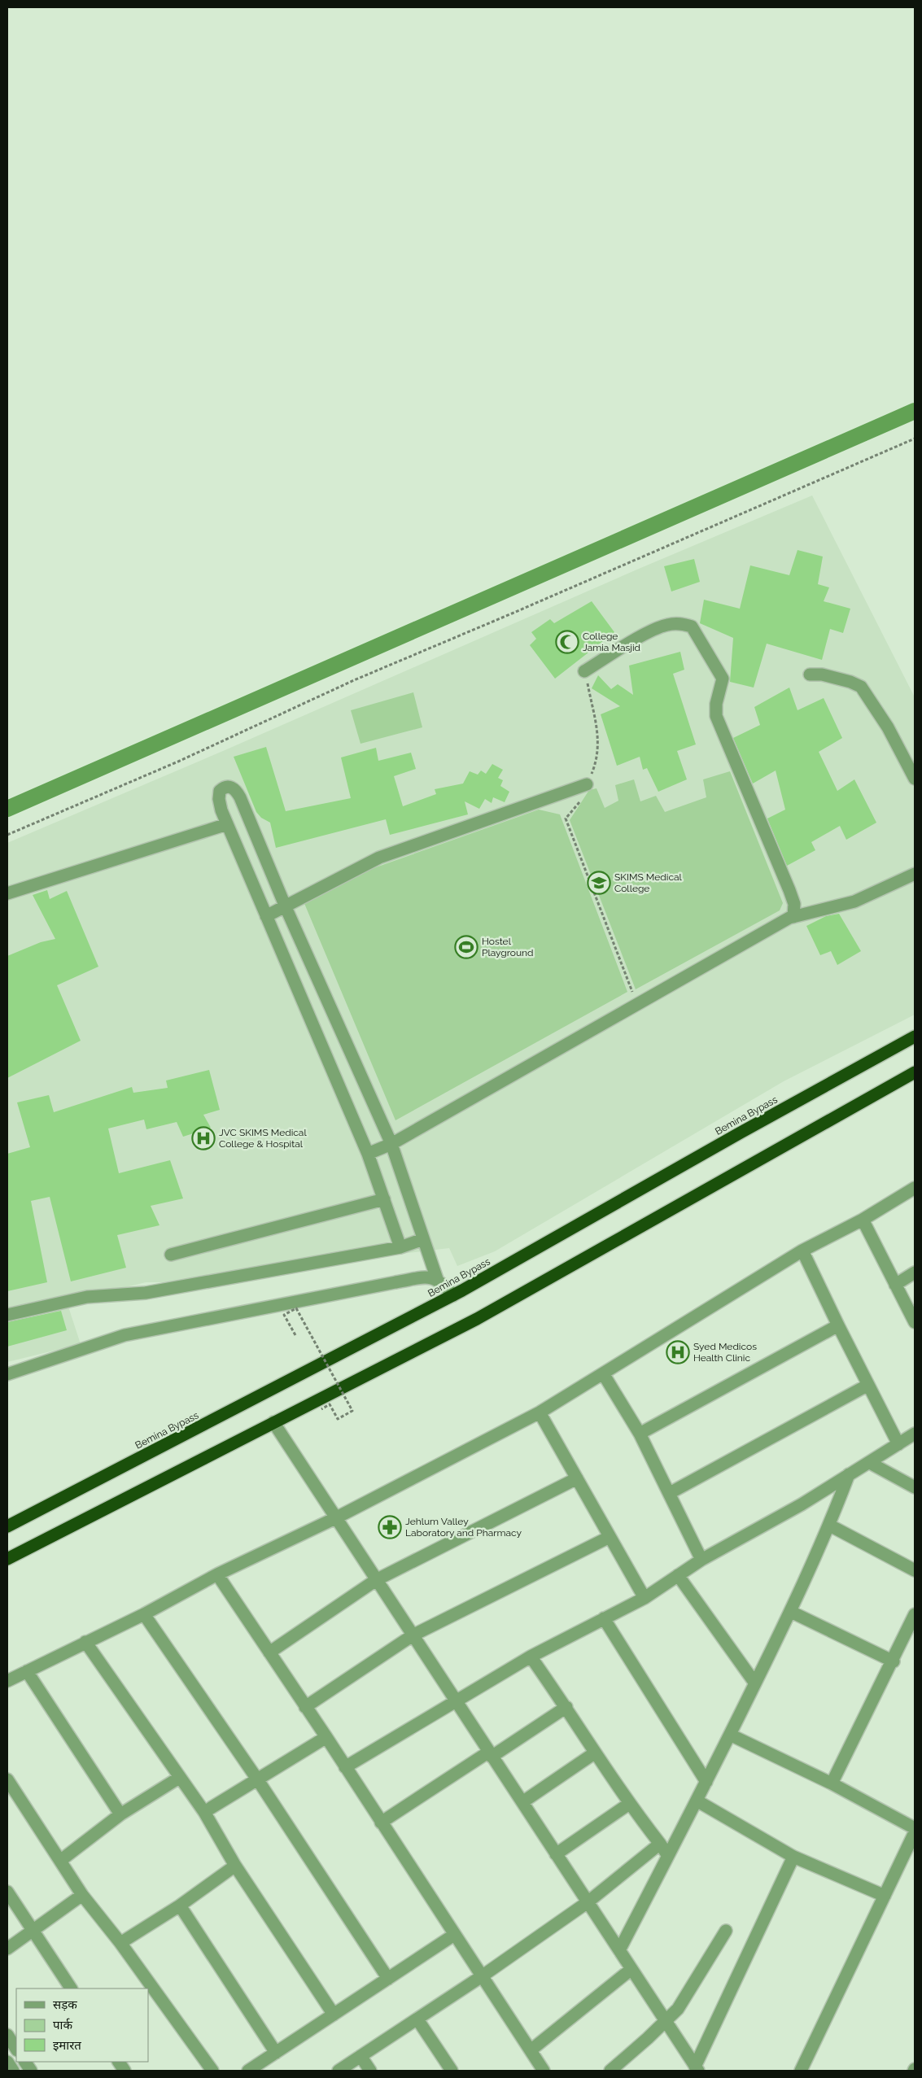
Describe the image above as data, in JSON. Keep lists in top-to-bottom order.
{
  "streets": {
    "highway": ["Bemina Bypass"]
  },
  "places": {
    "mosque": ["College Jamia Masjid"],
    "school or university": ["SKIMS Medical College"],
    "sports": ["Hostel Playground"],
    "hospital": ["JVC SKIMS Medical College & Hospital", "Syed Medicos Health Clinic"],
    "pharmacy": ["Jehlum Valley Laboratory and Pharmacy"]
  },
  "legend": ["सड़क", "पार्क", "इमारत"]
}
